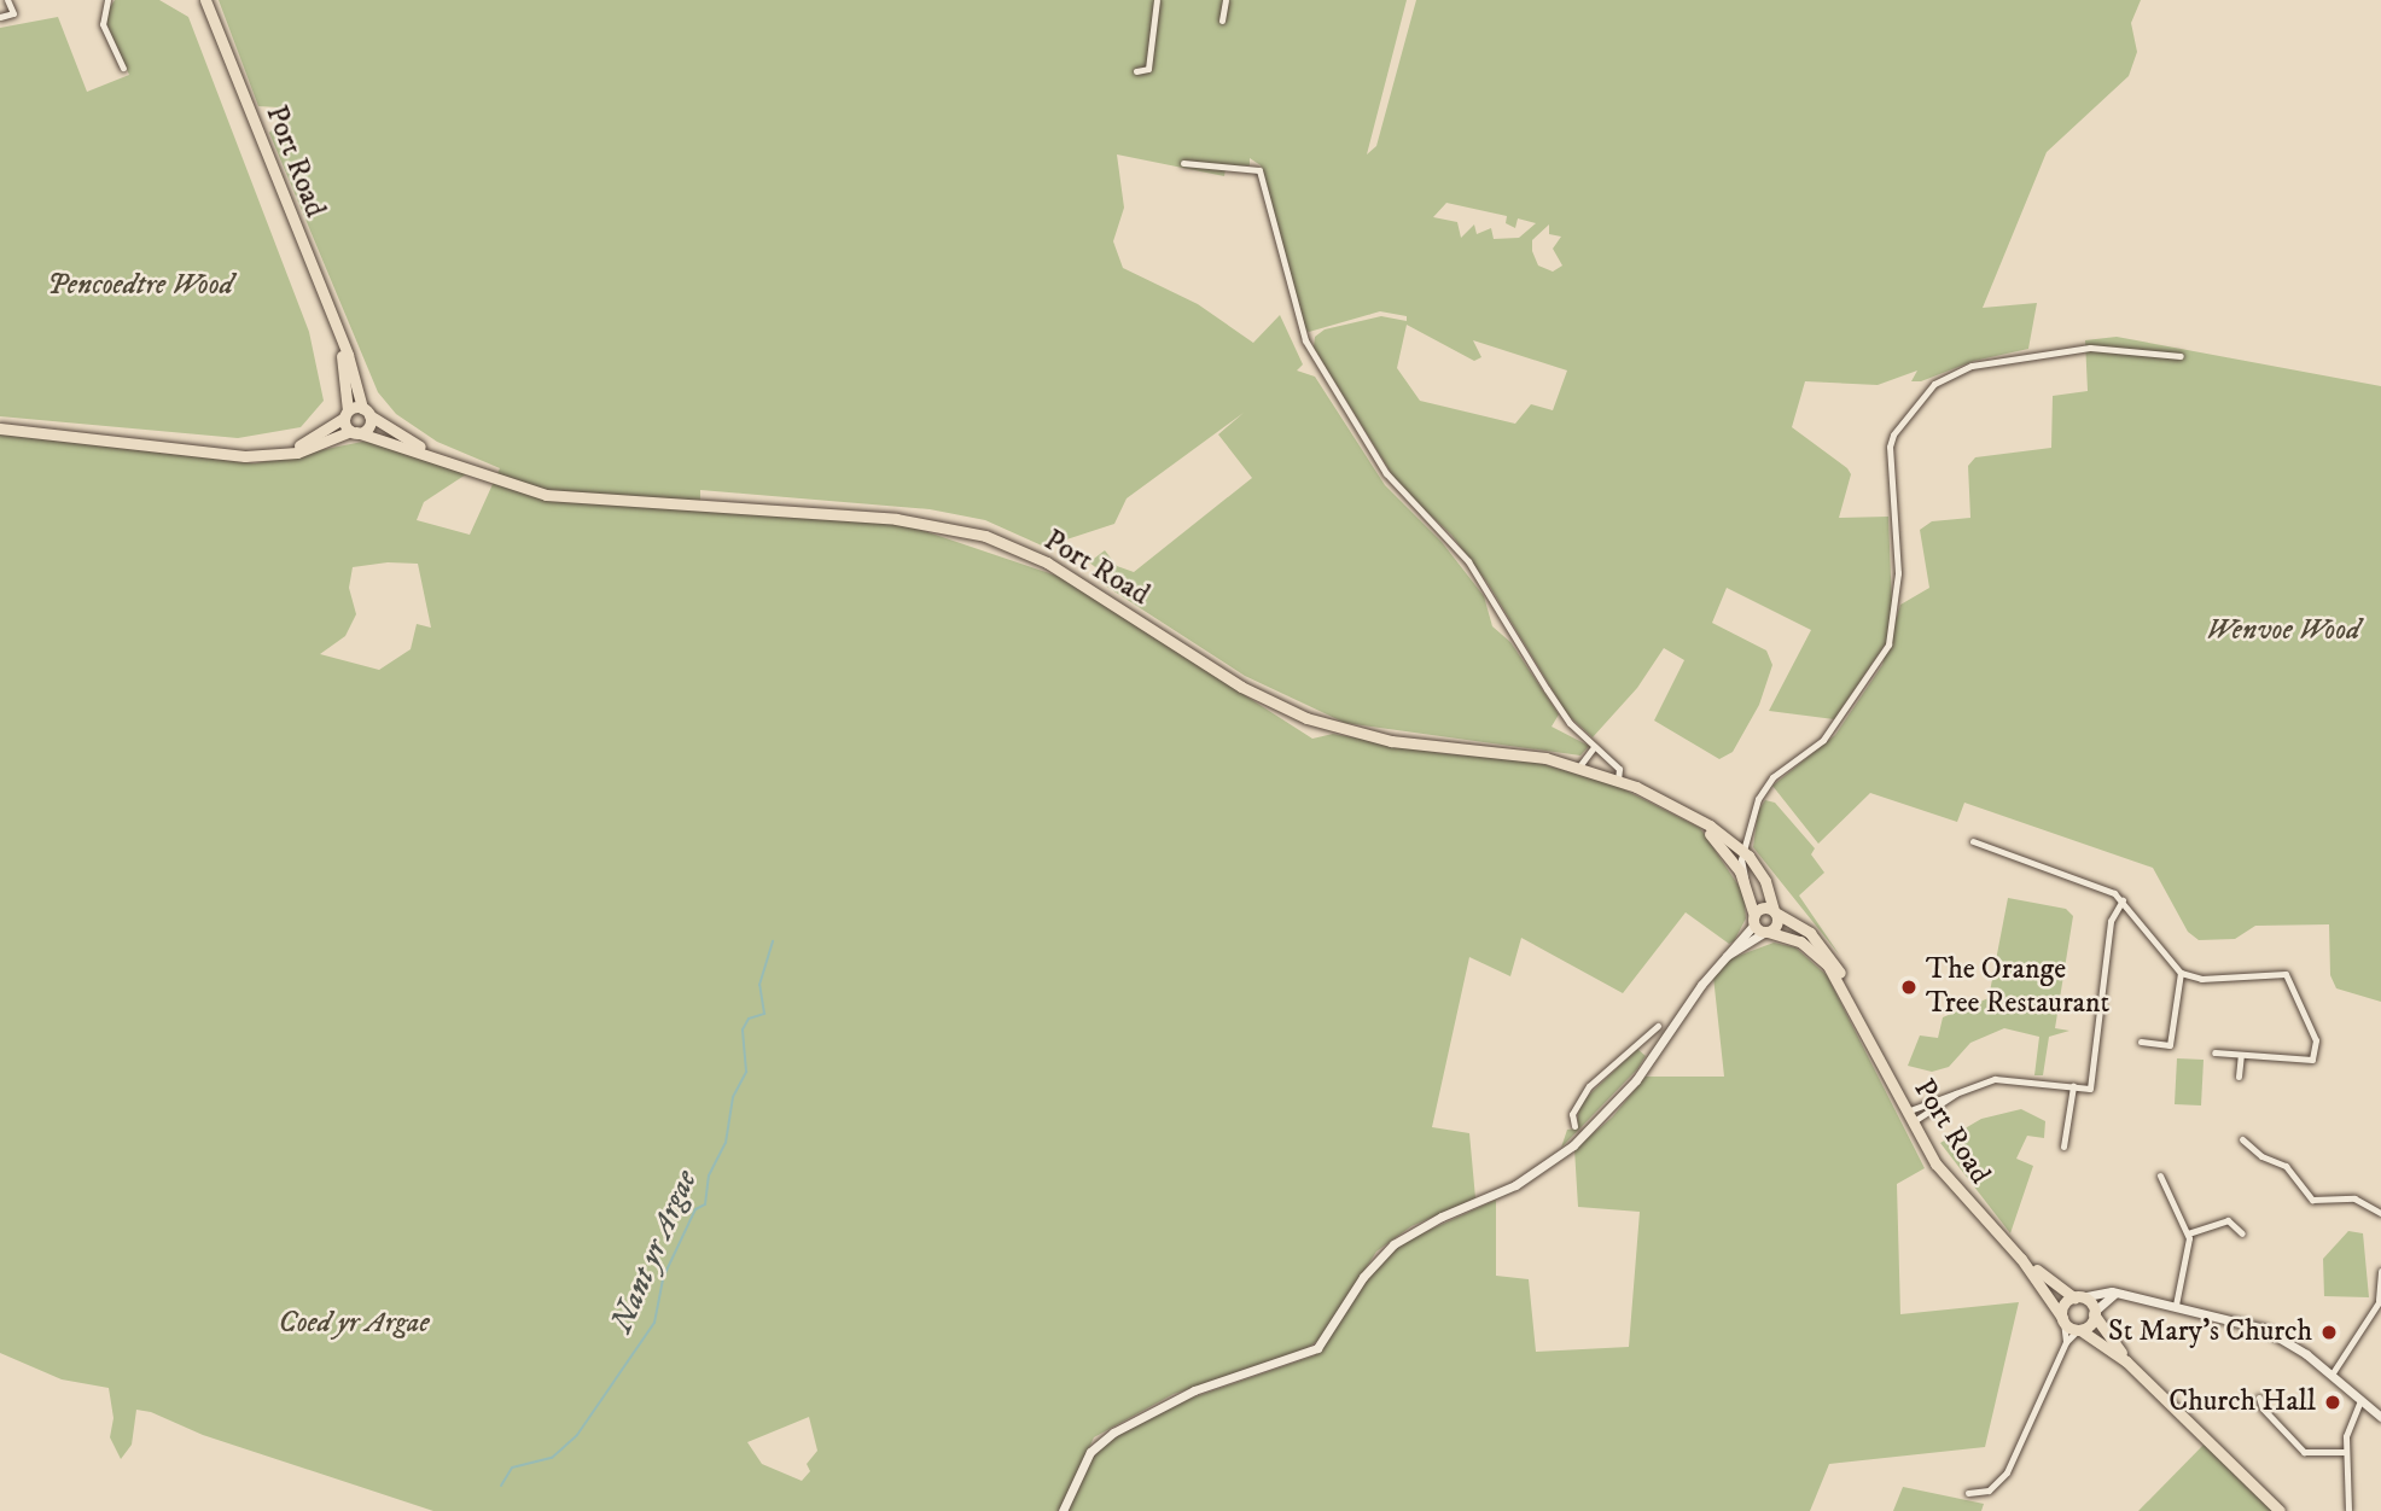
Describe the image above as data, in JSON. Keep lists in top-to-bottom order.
{
  "streets": {
    "main road": ["Port Road"]
  },
  "water": ["Nant yr Argae"],
  "parks": ["Pencoedtre Wood", "Wenvoe Wood", "Coed yr Argae"],
  "places": ["The Orange Tree Restaurant", "St Mary's Church", "Church Hall"]
}
